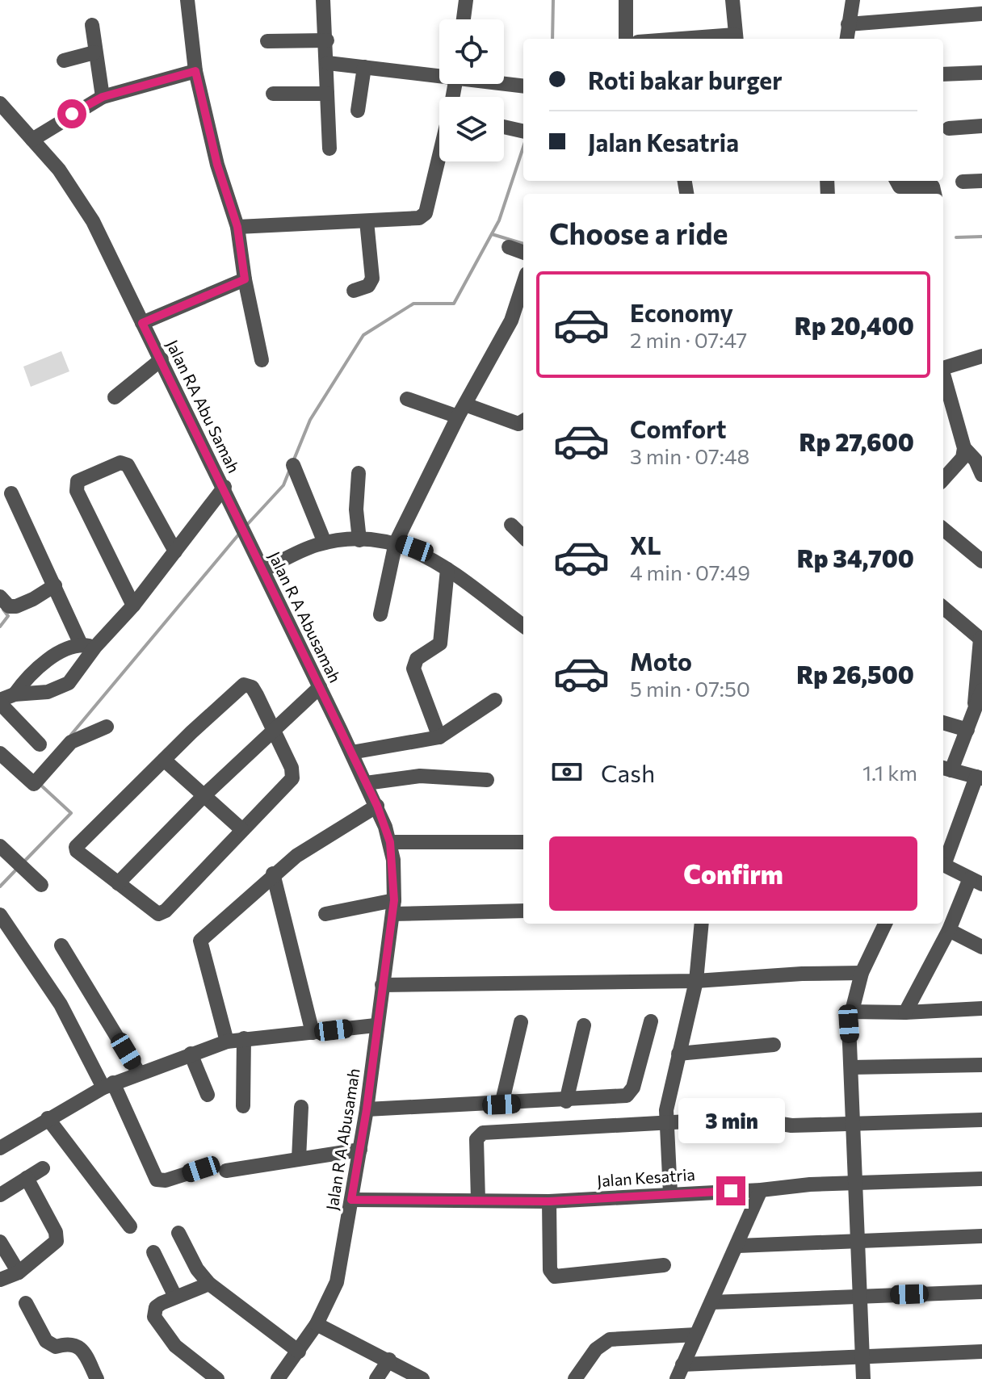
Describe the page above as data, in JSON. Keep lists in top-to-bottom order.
{
  "streets": {
    "street": ["Jalan RA Abu Samah", "Jalan R A Abusamah", "Jalan Kesatria"]
  },
  "crossings": [
    ["Jalan RA Abu Samah", "Jalan R A Abusamah"],
    ["Jalan R A Abusamah", "Jalan Kesatria"]
  ],
  "page": {
    "banner": ["Roti bakar burger", "Jalan Kesatria"],
    "heading": "Choose a ride",
    "list": [
      {
        "name": "Economy",
        "note": "2 min · 07:47",
        "value": "Rp 20,400"
      },
      {
        "name": "Comfort",
        "note": "3 min · 07:48",
        "value": "Rp 27,600"
      },
      {
        "name": "XL",
        "note": "4 min · 07:49",
        "value": "Rp 34,700"
      },
      {
        "name": "Moto",
        "note": "5 min · 07:50",
        "value": "Rp 26,500"
      }
    ],
    "pay": ["Cash", "1.1 km"],
    "buttons": "Confirm",
    "bubble": "3 min"
  }
}
